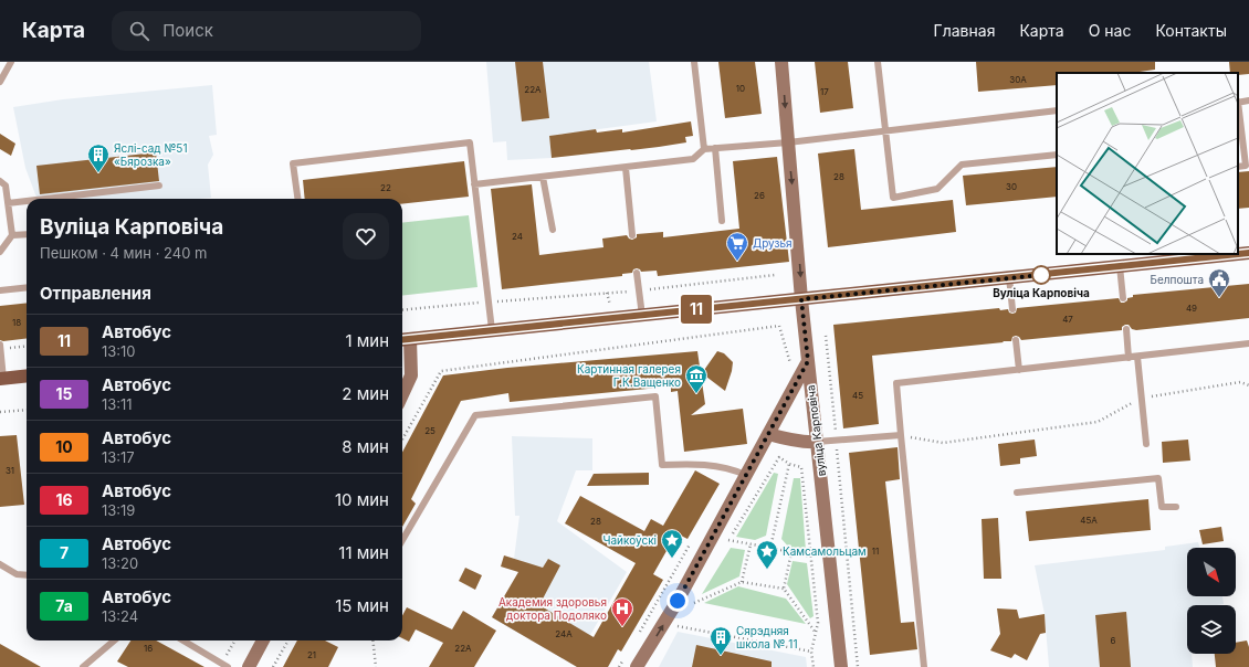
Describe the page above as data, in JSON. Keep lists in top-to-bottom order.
{
  "streets": {
    "street": ["вуліца Карповіча"]
  },
  "one_way": ["вуліца Карповіча"],
  "places": {
    "building": ["Яслі-сад №51 «Бярозка»", "Сярэдняя школа № 11"],
    "supermarket": ["Друзья"],
    "other": ["Вуліца Карповіча"],
    "public building": ["Белпошта"],
    "museum": ["Картинная галерея Г.К.Ващенко"],
    "place": ["Чайкоўскі", "Камсамольцам"],
    "hospital": ["Академия здоровья доктора Подоляко"]
  },
  "lines": ["bus line 11"],
  "house_numbers": [
    "30А",
    "10",
    "22А",
    "17",
    "28",
    "30",
    "22",
    "26",
    "24",
    "49",
    "47",
    "18",
    "45",
    "25",
    "31",
    "45А",
    "28",
    "11",
    "24А",
    "6",
    "16",
    "22А",
    "21"
  ],
  "north": "bottom right",
  "page": {
    "header": "Карта",
    "search": "Поиск",
    "nav": [
      "Главная",
      "Карта",
      "О нас",
      "Контакты"
    ],
    "on_map": "11",
    "heading": [
      ["Вуліца Карповіча", "Пешком · 4 мин · 240 m"],
      "Отправления"
    ],
    "list": [
      {
        "mark": "11",
        "name": "Автобус",
        "note": "13:10",
        "value": "1 мин"
      },
      {
        "mark": "15",
        "name": "Автобус",
        "note": "13:11",
        "value": "2 мин"
      },
      {
        "mark": "10",
        "name": "Автобус",
        "note": "13:17",
        "value": "8 мин"
      },
      {
        "mark": "16",
        "name": "Автобус",
        "note": "13:19",
        "value": "10 мин"
      },
      {
        "mark": "7",
        "name": "Автобус",
        "note": "13:20",
        "value": "11 мин"
      },
      {
        "mark": "7а",
        "name": "Автобус",
        "note": "13:24",
        "value": "15 мин"
      }
    ]
  }
}
